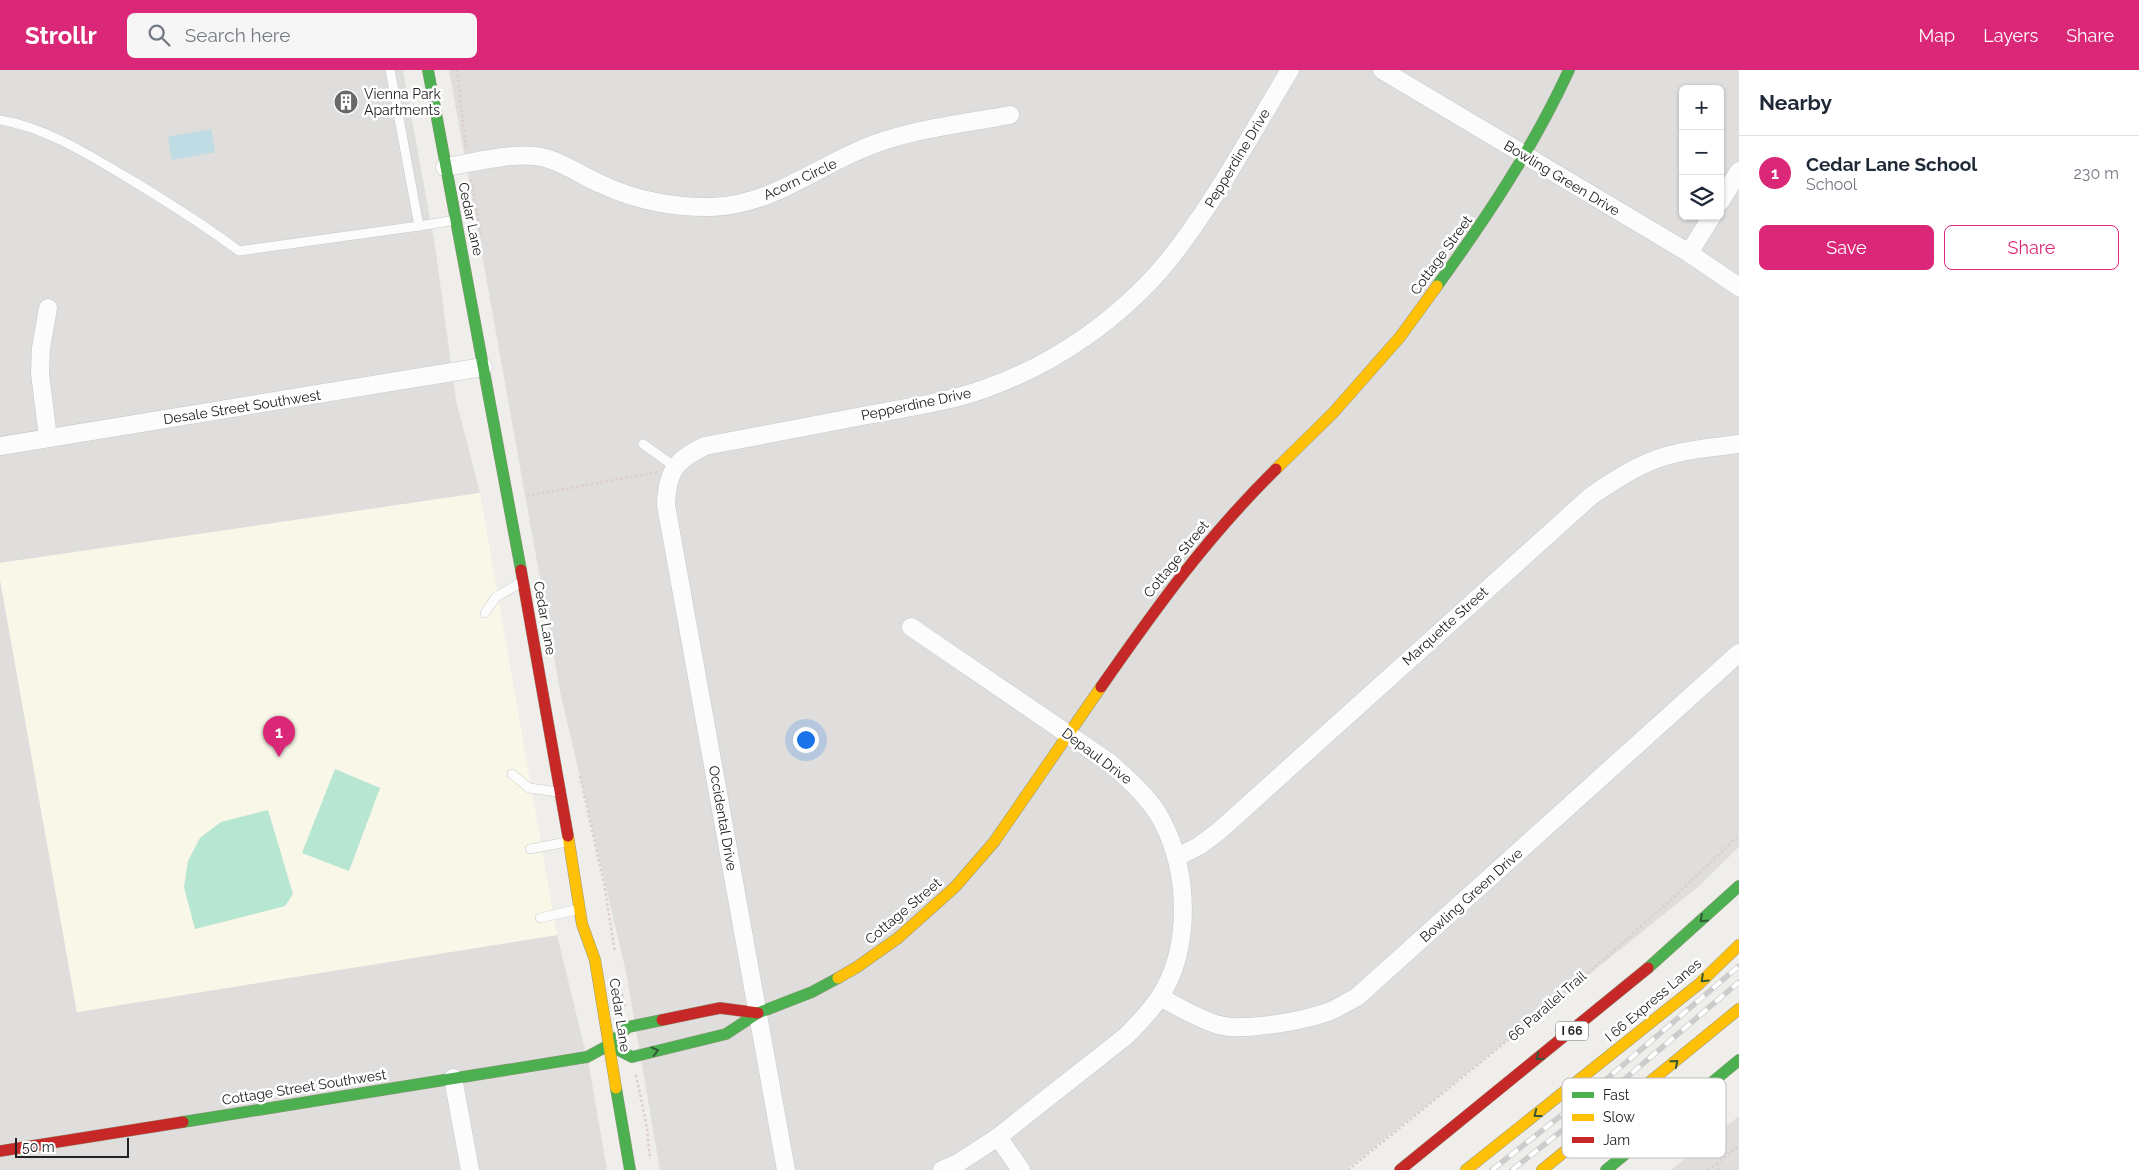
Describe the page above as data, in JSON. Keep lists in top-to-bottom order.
{
  "streets": {
    "main road": [
      "Cedar Lane",
      "Cottage Street",
      "I 66 Express Lanes",
      "I 66",
      "Cottage Street Southwest"
    ],
    "street": [
      "Pepperdine Drive",
      "Bowling Green Drive",
      "Acorn Circle",
      "Desale Street Southwest",
      "Marquette Street",
      "Depaul Drive",
      "Occidental Drive"
    ],
    "path": ["66 Parallel Trail"]
  },
  "crossings": [
    ["Pepperdine Drive", "Occidental Drive"],
    ["Bowling Green Drive", "Cottage Street"],
    ["Bowling Green Drive", "Depaul Drive"],
    ["Acorn Circle", "Cedar Lane"],
    ["Cedar Lane", "Cottage Street"],
    ["Cedar Lane", "Desale Street Southwest"],
    ["Cedar Lane", "Cottage Street Southwest"],
    ["Cottage Street", "Depaul Drive"],
    ["Cottage Street", "Occidental Drive"],
    ["Cottage Street", "Cottage Street Southwest"],
    ["Marquette Street", "Depaul Drive"]
  ],
  "places": {
    "building": ["Vienna Park Apartments"]
  },
  "legend": ["Fast", "Slow", "Jam"],
  "scale_bar": "50 m",
  "page": {
    "header": "Strollr",
    "search": "Search here",
    "nav": ["Map", "Layers", "Share"],
    "heading": "Nearby",
    "map_buttons": ["+", "−"],
    "list": [
      {
        "mark": "1",
        "name": "Cedar Lane School",
        "note": "School",
        "value": "230 m"
      }
    ],
    "buttons": ["Save", "Share"],
    "pins": "1",
    "scale": "50 m"
  }
}
